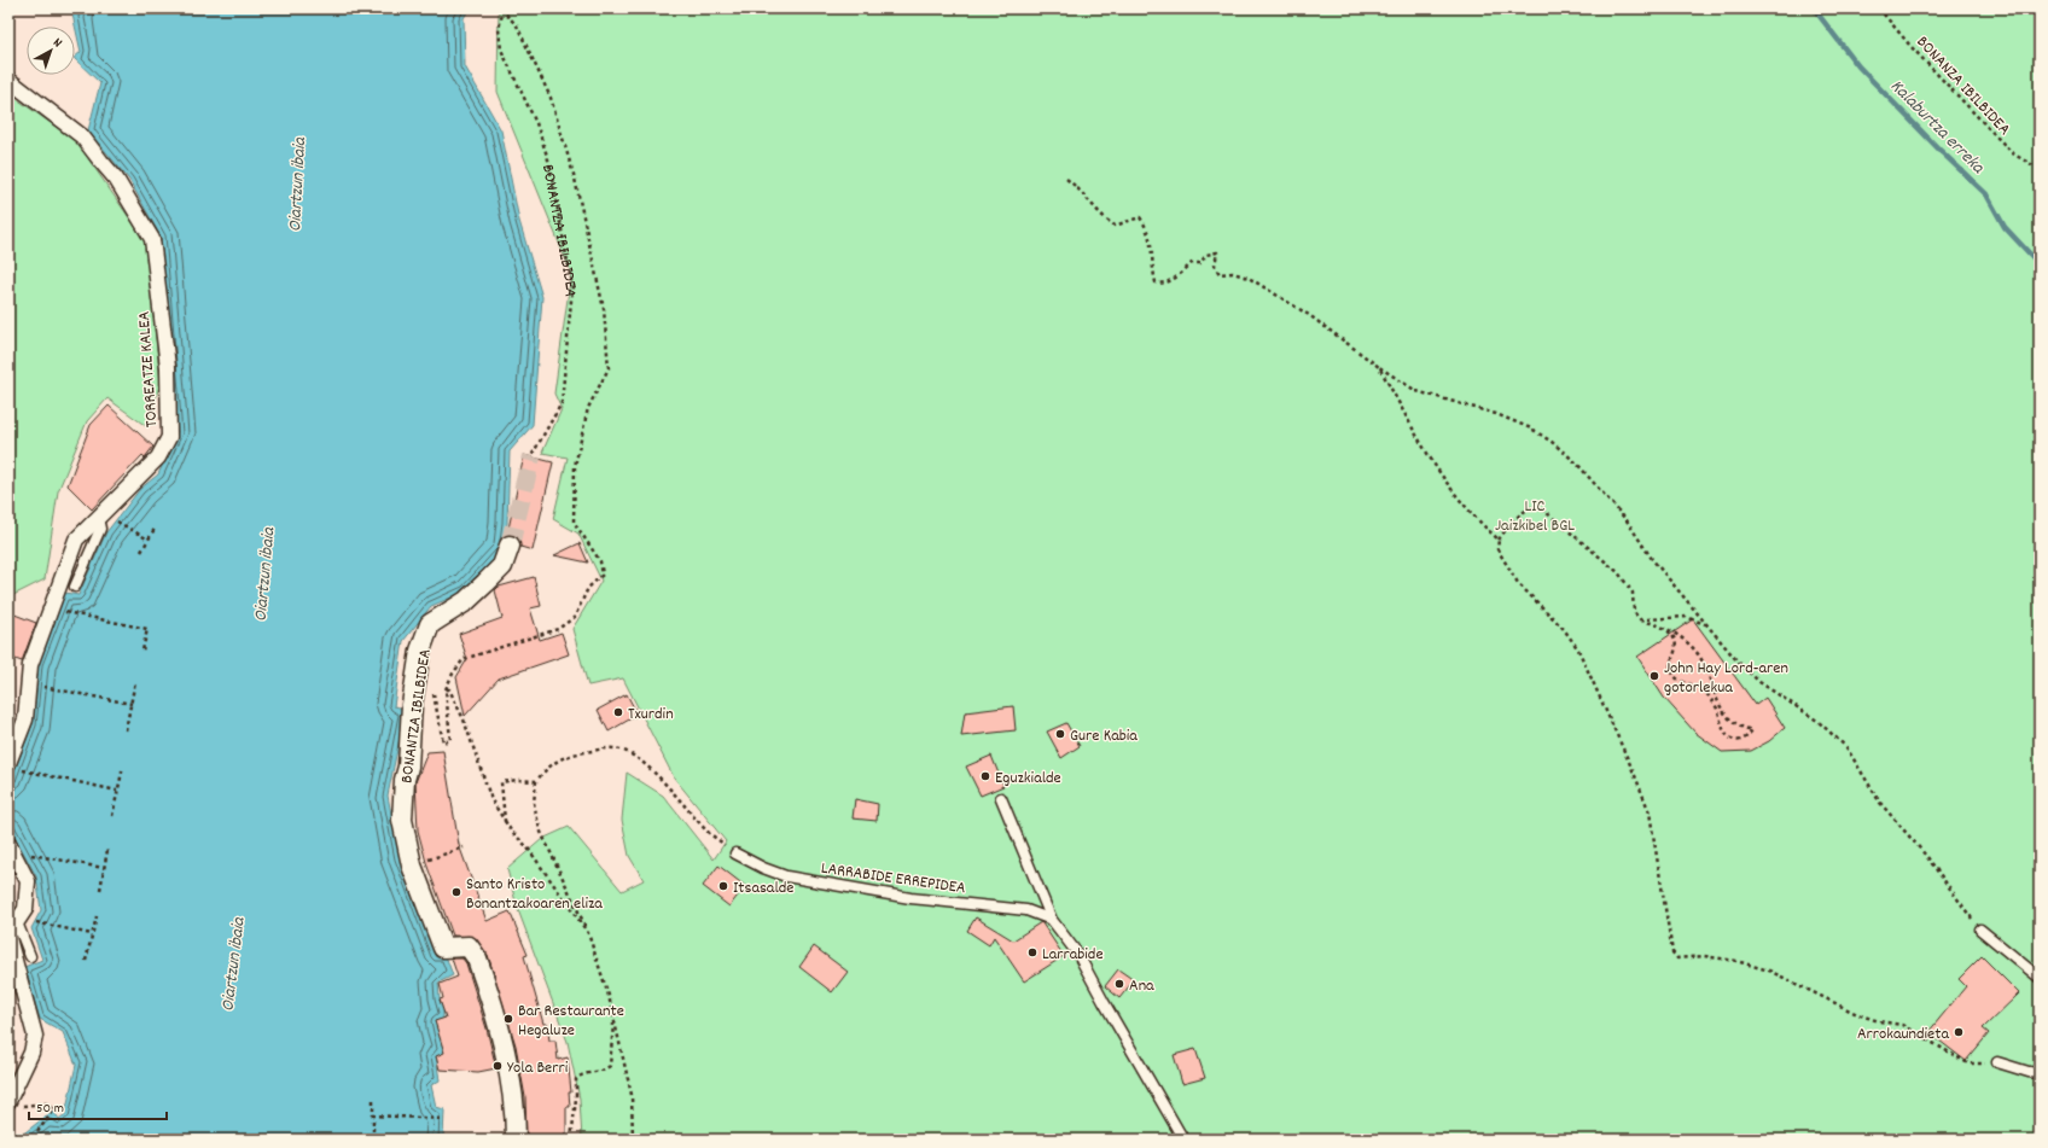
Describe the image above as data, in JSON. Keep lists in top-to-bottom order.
{
  "streets": {
    "street": ["BONANTZA IBILBIDEA", "TORREATZE KALEA"],
    "lane": ["LARRABIDE ERREPIDEA"],
    "path": ["BONANZA IBILBIDEA"]
  },
  "water": ["Kalaburtza erreka", "Oiartzun ibaia"],
  "parks": ["LIC Jaizkibel BGL"],
  "places": [
    "John Hay Lord-aren gotorlekua",
    "Txurdin",
    "Gure Kabia",
    "Eguzkialde",
    "Itsasalde",
    "Santo Kristo Bonantzakoaren eliza",
    "Larrabide",
    "Ana",
    "Bar Restaurante Hegaluze",
    "Arrokaundieta",
    "Yola Berri"
  ],
  "scale_bar": "50 m",
  "north": "top right"
}
